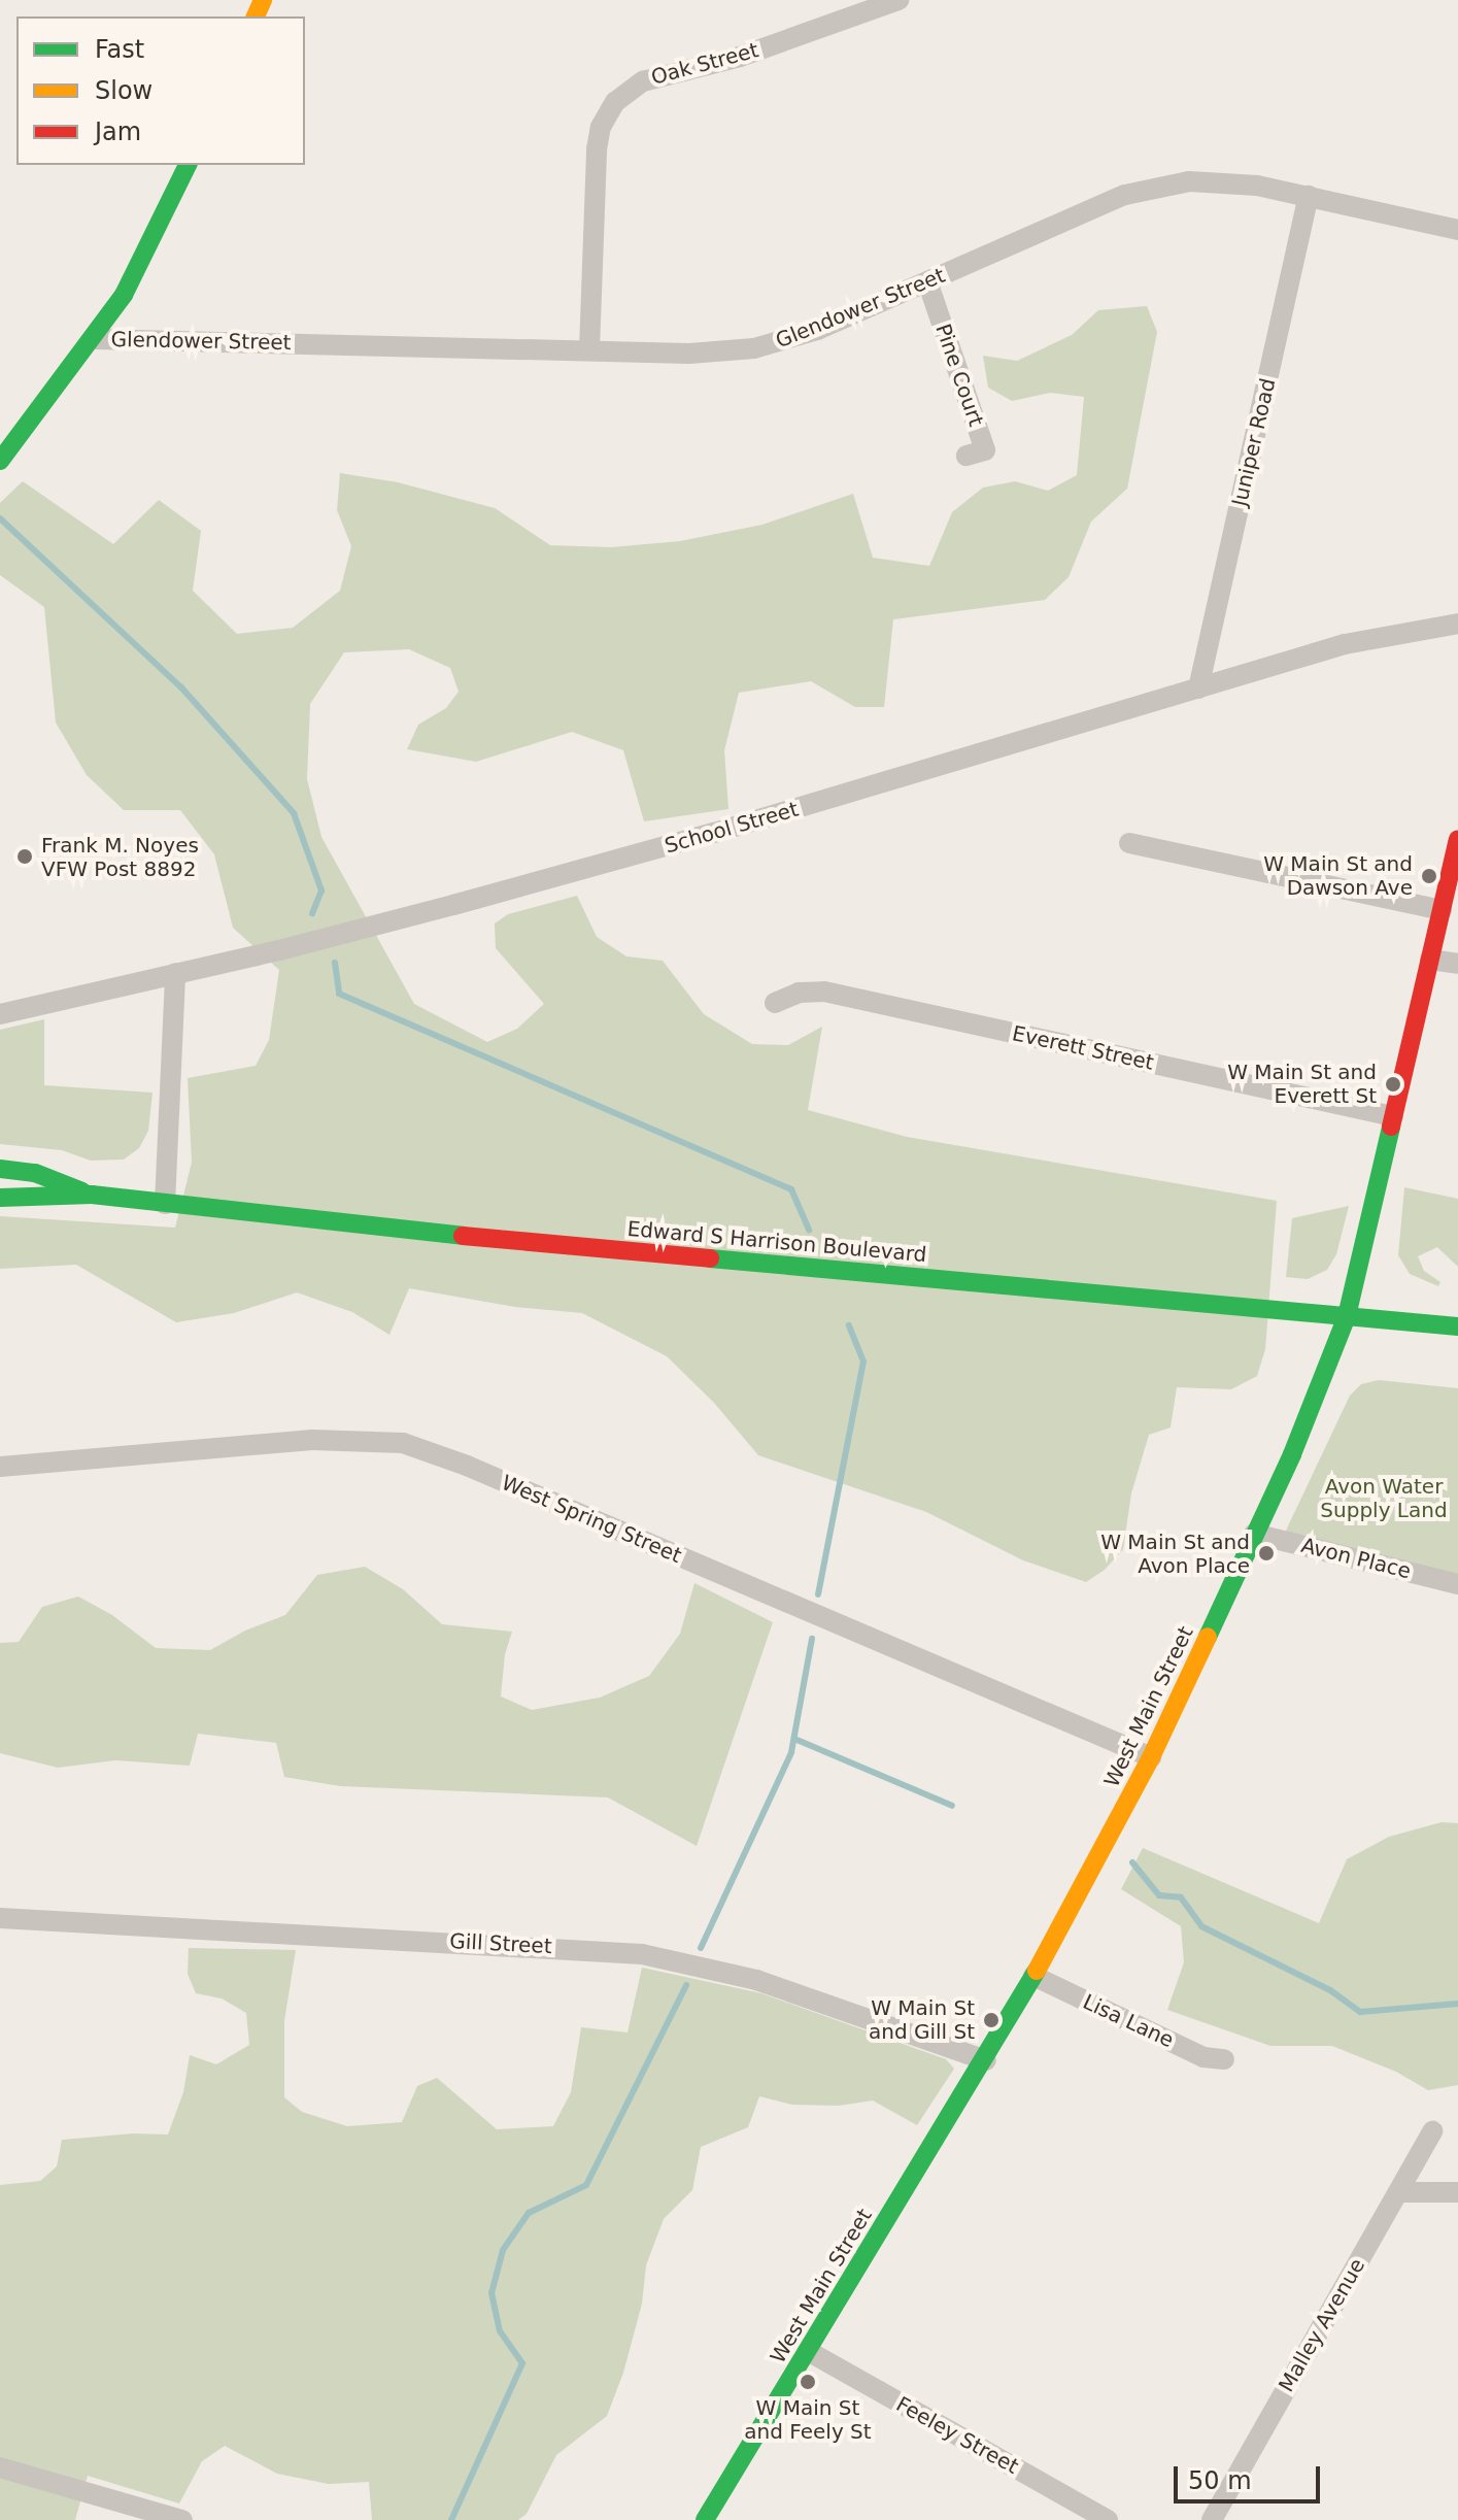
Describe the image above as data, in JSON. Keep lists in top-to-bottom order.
{
  "streets": {
    "main road": ["Edward S Harrison Boulevard", "West Main Street"],
    "street": [
      "Oak Street",
      "Glendower Street",
      "Pine Court",
      "Juniper Road",
      "School Street",
      "Everett Street",
      "West Spring Street",
      "Avon Place",
      "Gill Street",
      "Lisa Lane",
      "Malley Avenue",
      "Feeley Street"
    ]
  },
  "crossings": [
    ["Oak Street", "Glendower Street"],
    ["Glendower Street", "Pine Court"],
    ["Glendower Street", "Juniper Road"],
    ["Juniper Road", "School Street"],
    ["Everett Street", "West Main Street"],
    ["Edward S Harrison Boulevard", "West Main Street"],
    ["West Spring Street", "West Main Street"],
    ["Avon Place", "West Main Street"],
    ["West Main Street", "Gill Street"],
    ["West Main Street", "Lisa Lane"],
    ["West Main Street", "Feeley Street"]
  ],
  "parks": ["Avon Water Supply Land"],
  "places": [
    "Frank M. Noyes VFW Post 8892",
    "W Main St and Dawson Ave",
    "W Main St and Everett St",
    "W Main St and Avon Place",
    "W Main St and Gill St",
    "W Main St and Feely St"
  ],
  "legend": ["Fast", "Slow", "Jam"],
  "scale_bar": "50 m"
}
